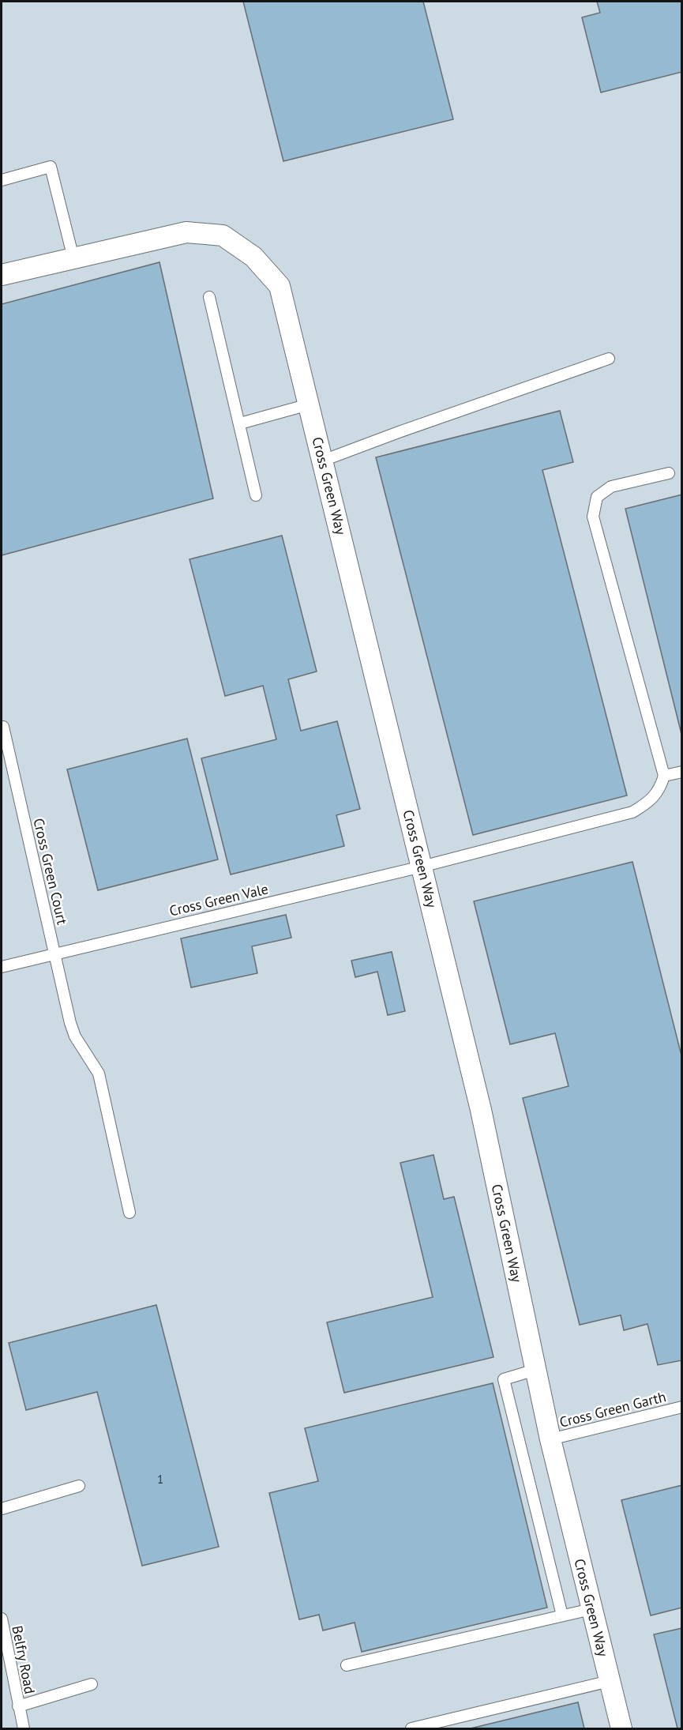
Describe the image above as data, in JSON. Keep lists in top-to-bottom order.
{
  "streets": {
    "street": ["Cross Green Way"],
    "lane": [
      "Cross Green Court",
      "Cross Green Vale",
      "Cross Green Garth",
      "Belfry Road"
    ]
  },
  "crossings": [
    ["Cross Green Way", "Cross Green Vale"],
    ["Cross Green Way", "Cross Green Garth"],
    ["Cross Green Court", "Cross Green Vale"]
  ],
  "house_numbers": ["1"]
}
